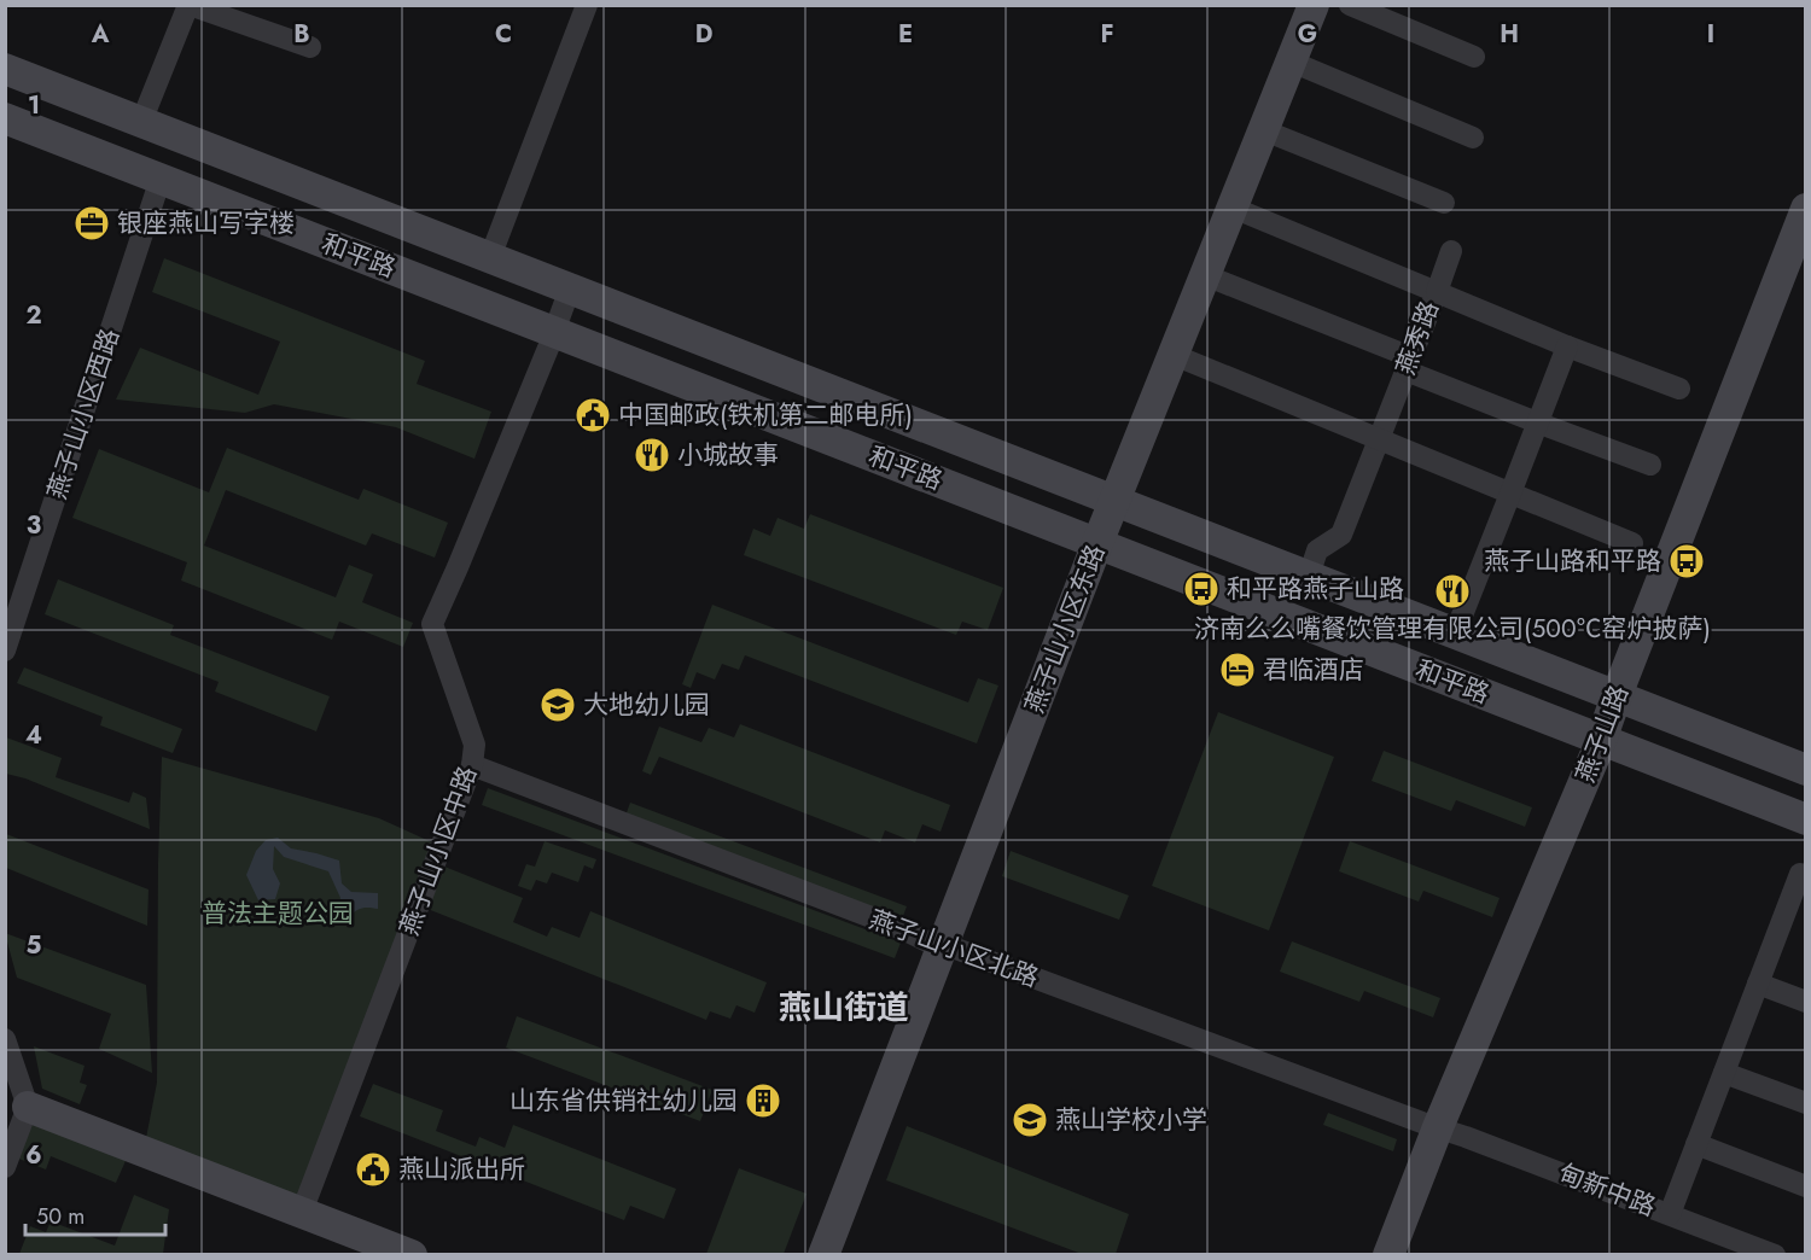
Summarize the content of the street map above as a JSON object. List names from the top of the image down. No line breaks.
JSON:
{"streets":{"main road":["和平路","燕子山小区东路","燕子山路"],"street":["燕秀路","燕子山小区西路","燕子山小区中路","燕子山小区北路","甸新中路"]},"crossings":[["和平路","燕秀路"],["和平路","燕子山小区西路"],["和平路","燕子山小区东路"],["和平路","燕子山路"],["和平路","燕子山小区中路"],["燕秀路","燕子山小区东路"],["燕子山小区东路","燕子山小区北路"],["燕子山路","燕子山小区北路"],["燕子山路","甸新中路"],["燕子山小区中路","燕子山小区北路"],["燕子山小区北路","甸新中路"]],"districts":["燕山街道"],"parks":["普法主题公园"],"places":{"office":["银座燕山写字楼"],"public building":["中国邮政(铁机第二邮电所)","燕山派出所"],"restaurant":["小城故事","济南么么嘴餐饮管理有限公司(500℃窑炉披萨)"],"bus stop":["燕子山路和平路","和平路燕子山路"],"hotel":["君临酒店"],"school or university":["大地幼儿园","燕山学校小学"],"building":["山东省供销社幼儿园"]},"scale_bar":"50 m","grid":{"columns":["A","B","C","D","E","F","G","H","I"],"rows":["1","2","3","4","5","6"]}}
